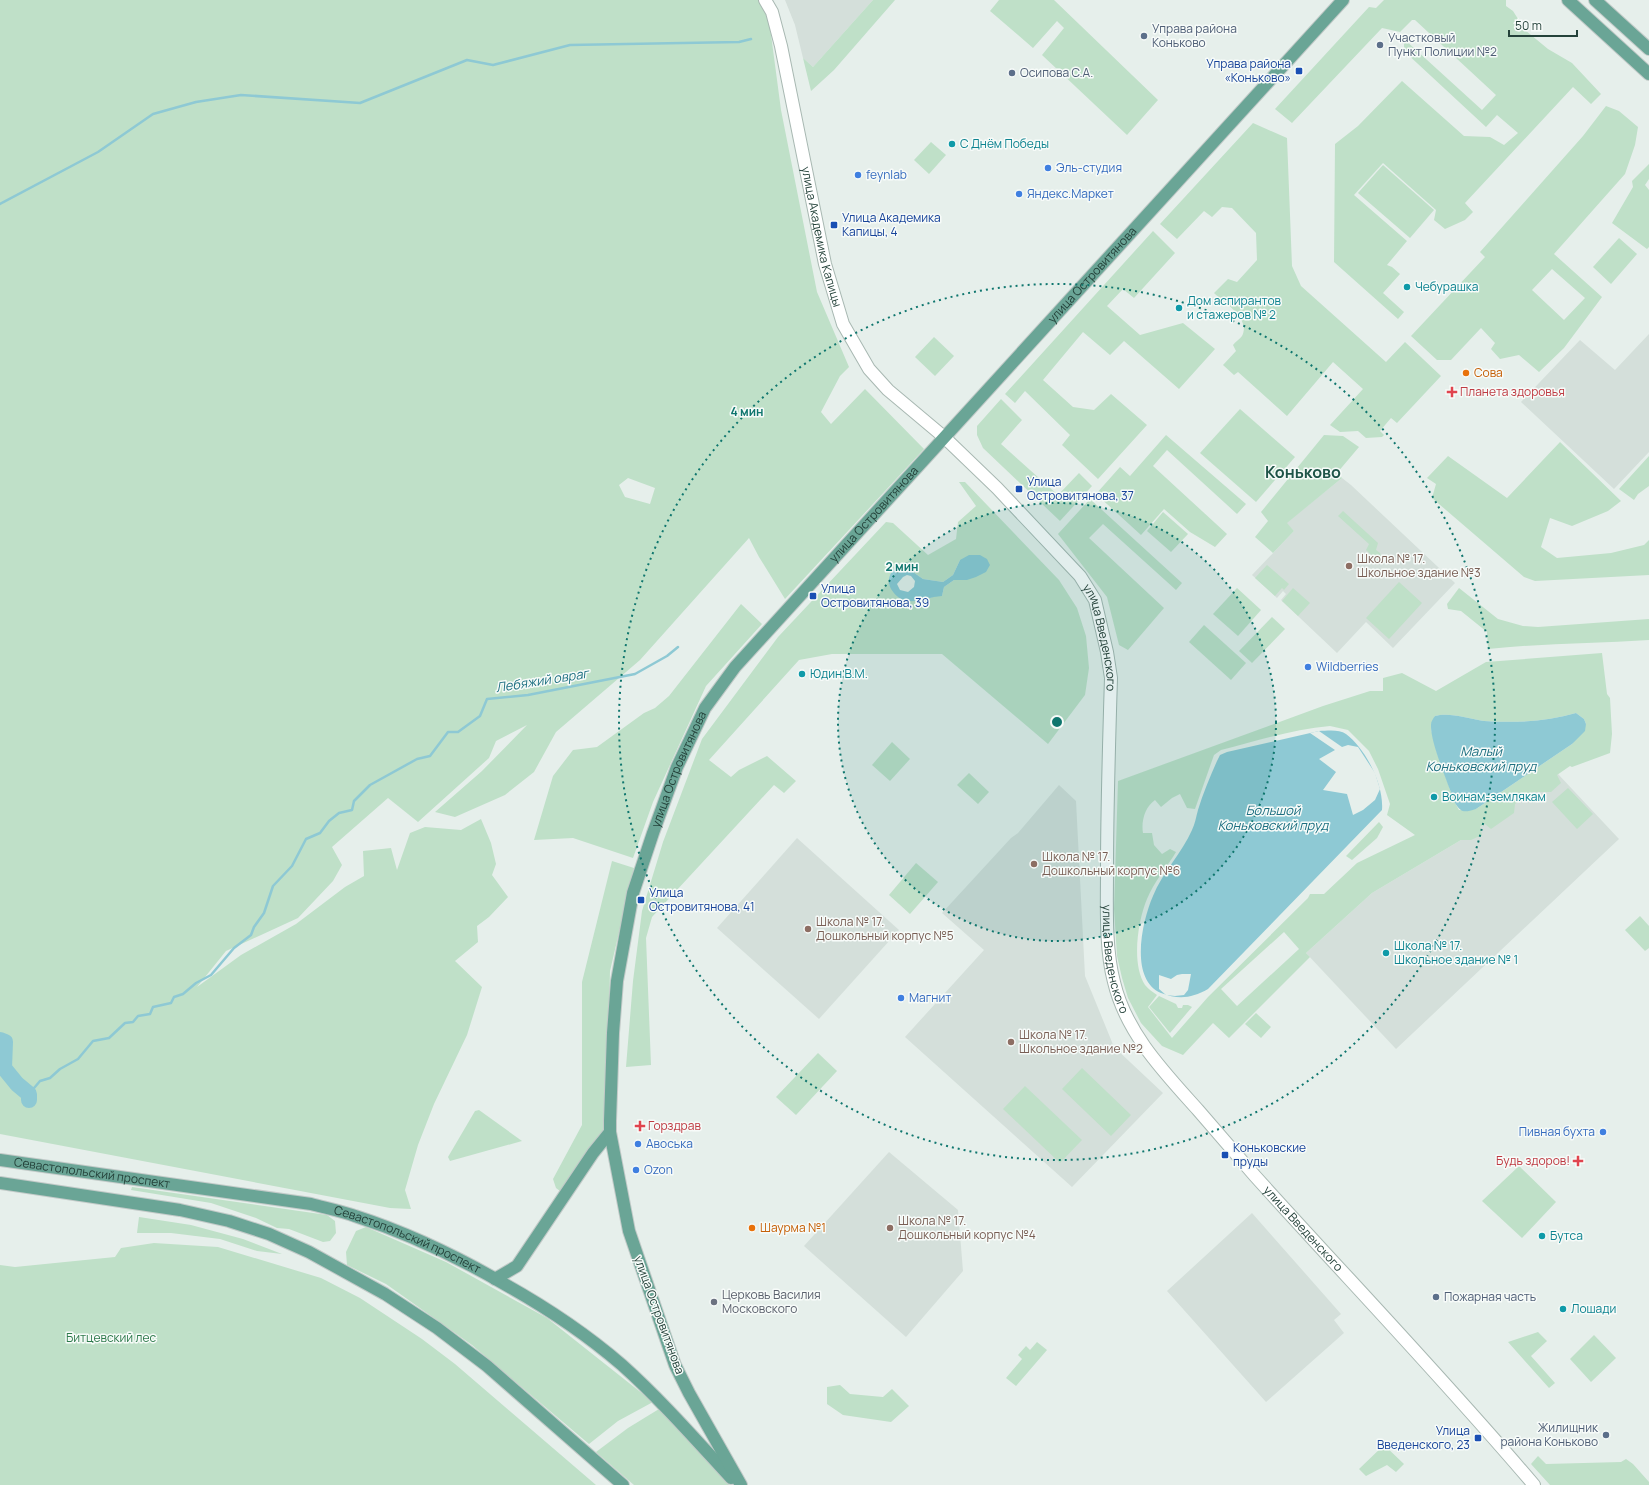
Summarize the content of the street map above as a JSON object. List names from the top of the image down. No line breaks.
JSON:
{"streets":{"main road":["улица Островитянова","Севастопольский проспект"],"street":["улица Академика Капицы","улица Введенского"]},"crossings":[["улица Академика Капицы","улица Островитянова"],["улица Академика Капицы","улица Введенского"],["улица Островитянова","улица Введенского"]],"districts":["Коньково"],"water":["Лебяжий овраг","Малый Коньковский пруд","Большой Коньковский пруд"],"parks":["Битцевский лес"],"places":{"other":["Управа района Коньково","Участковый Пункт Полиции №2","Осипова С.А.","С Днём Победы","Эль-студия","feynlab","Яндекс.Маркет","Чебурашка","Дом аспирантов и стажеров № 2","Сова","Школа № 17. Школьное здание №3","Wildberries","Юдин В.М.","Воинам-землякам","Школа № 17. Дошкольный корпус №6","Школа № 17. Дошкольный корпус №5","Школа № 17. Школьное здание № 1","Магнит","Школа № 17. Школьное здание №2","Пивная бухта","Авоська","Ozon","Шаурма №1","Школа № 17. Дошкольный корпус №4","Бутса","Пожарная часть","Церковь Василия Московского","Лошади","Жилищник района Коньково"],"transit":["Управа района «Коньково»","Улица Академика Капицы, 4","Улица Островитянова, 37","Улица Островитянова, 39","Улица Островитянова, 41","Коньковские пруды","Улица Введенского, 23"],"health":["Планета здоровья","Горздрав","Будь здоров!"]},"scale_bar":"50 m","rings":["4 мин","2 мин"]}
